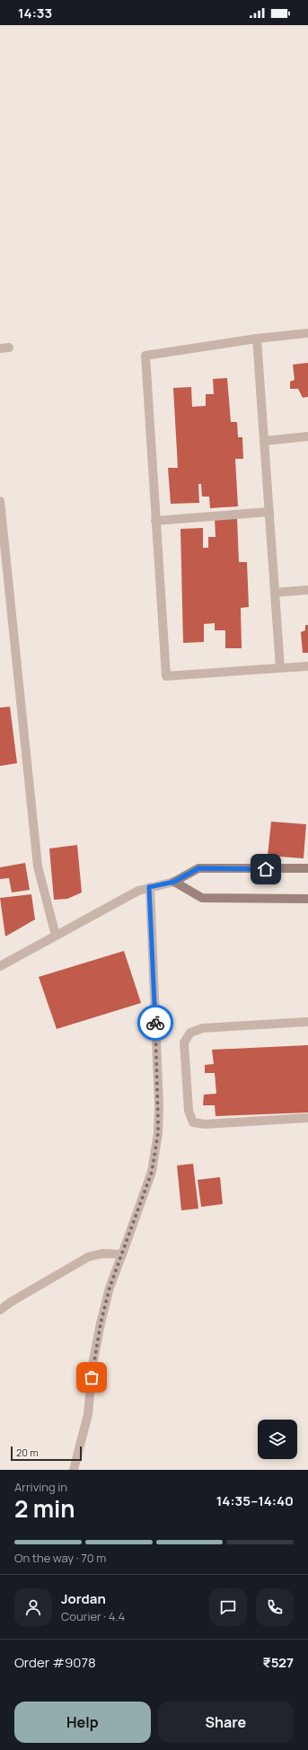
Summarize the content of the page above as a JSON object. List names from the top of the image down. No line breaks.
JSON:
{"scale_bar":"20 m","page":{"status":"14:33","scale":"20 m","heading":["2 min","Arriving in","14:35–14:40"],"panel":["Jordan","Courier · 4.4","Order #9078","₹527"],"bar":"On the way · 70 m","buttons":["Help","Share"]}}
